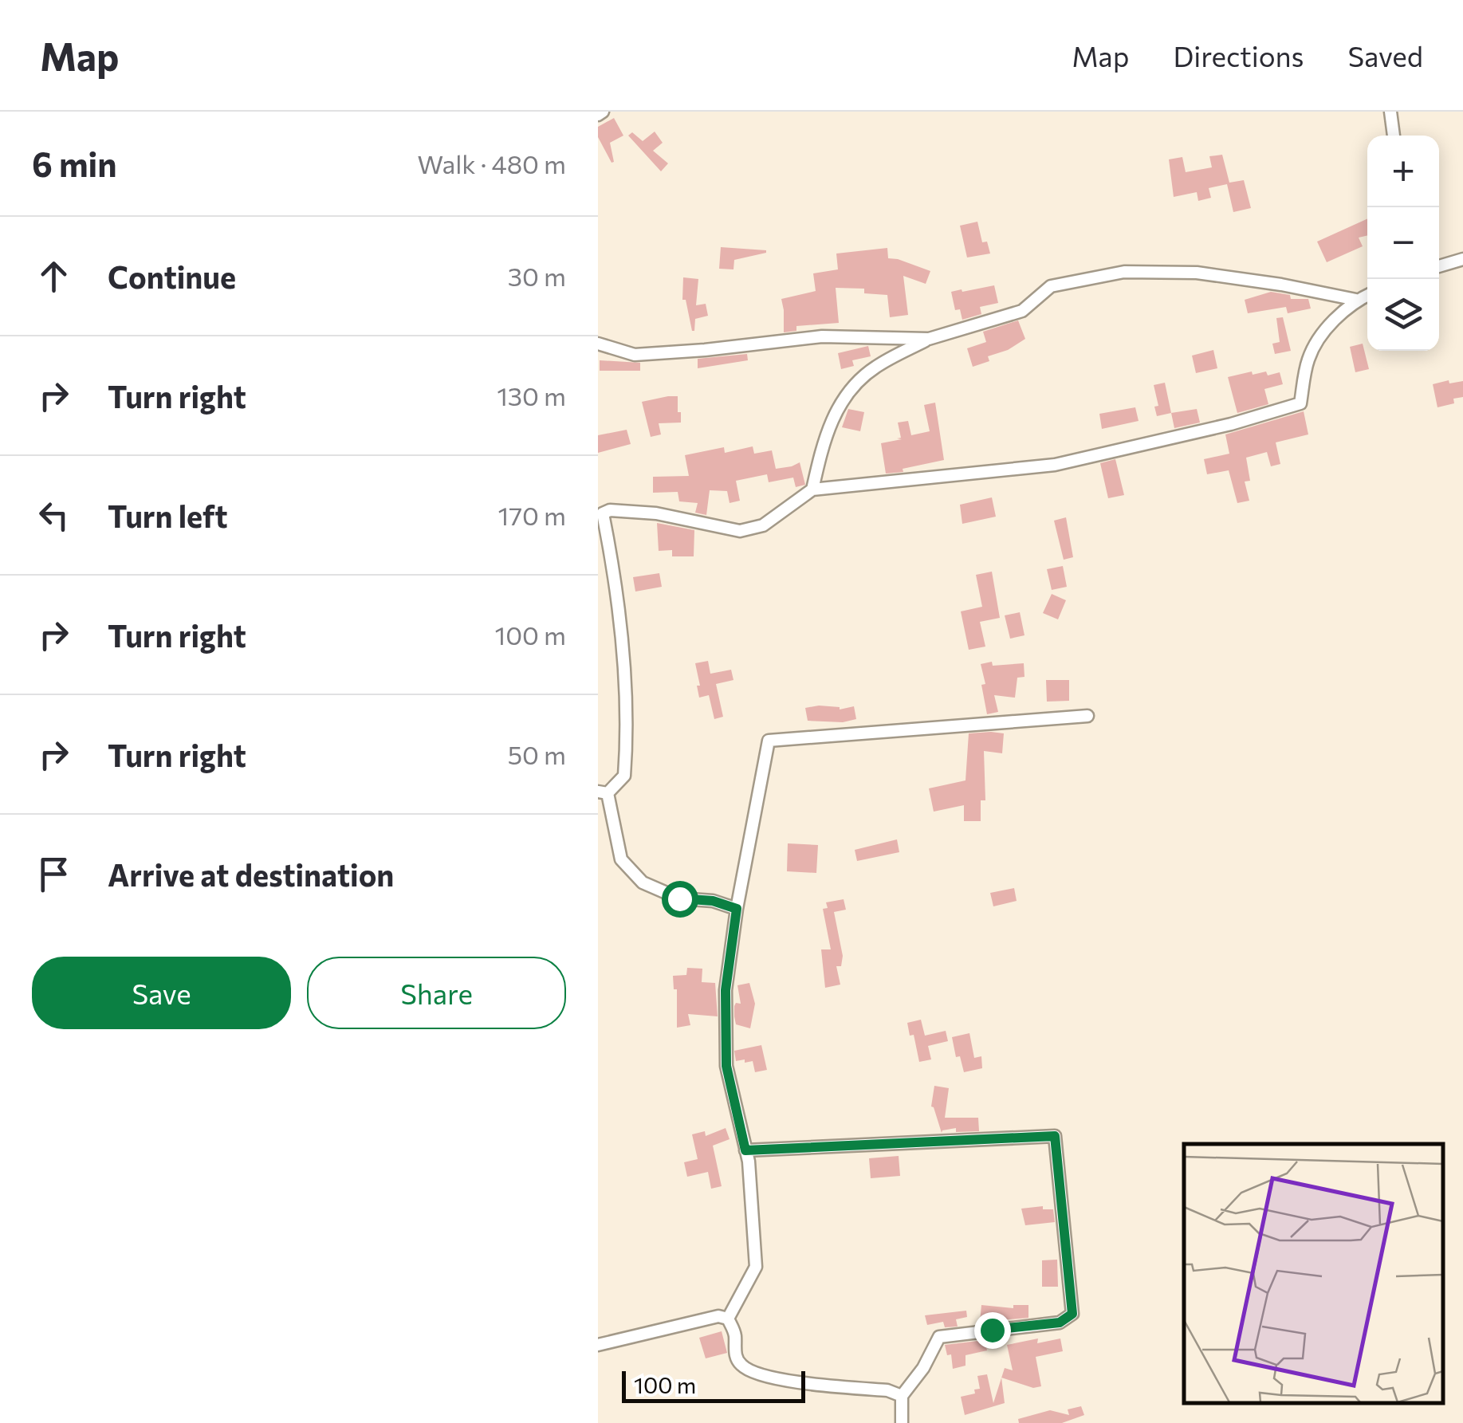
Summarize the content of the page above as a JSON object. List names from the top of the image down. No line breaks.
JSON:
{"scale_bar":"100 m","page":{"header":"Map","nav":["Map","Directions","Saved"],"heading":["6 min","Walk · 480 m"],"map_buttons":["+","−"],"list":[["Continue","30 m"],["Turn right","130 m"],["Turn left","170 m"],["Turn right","100 m"],["Turn right","50 m"],"Arrive at destination"],"buttons":["Save","Share"],"scale":"100 m"}}
